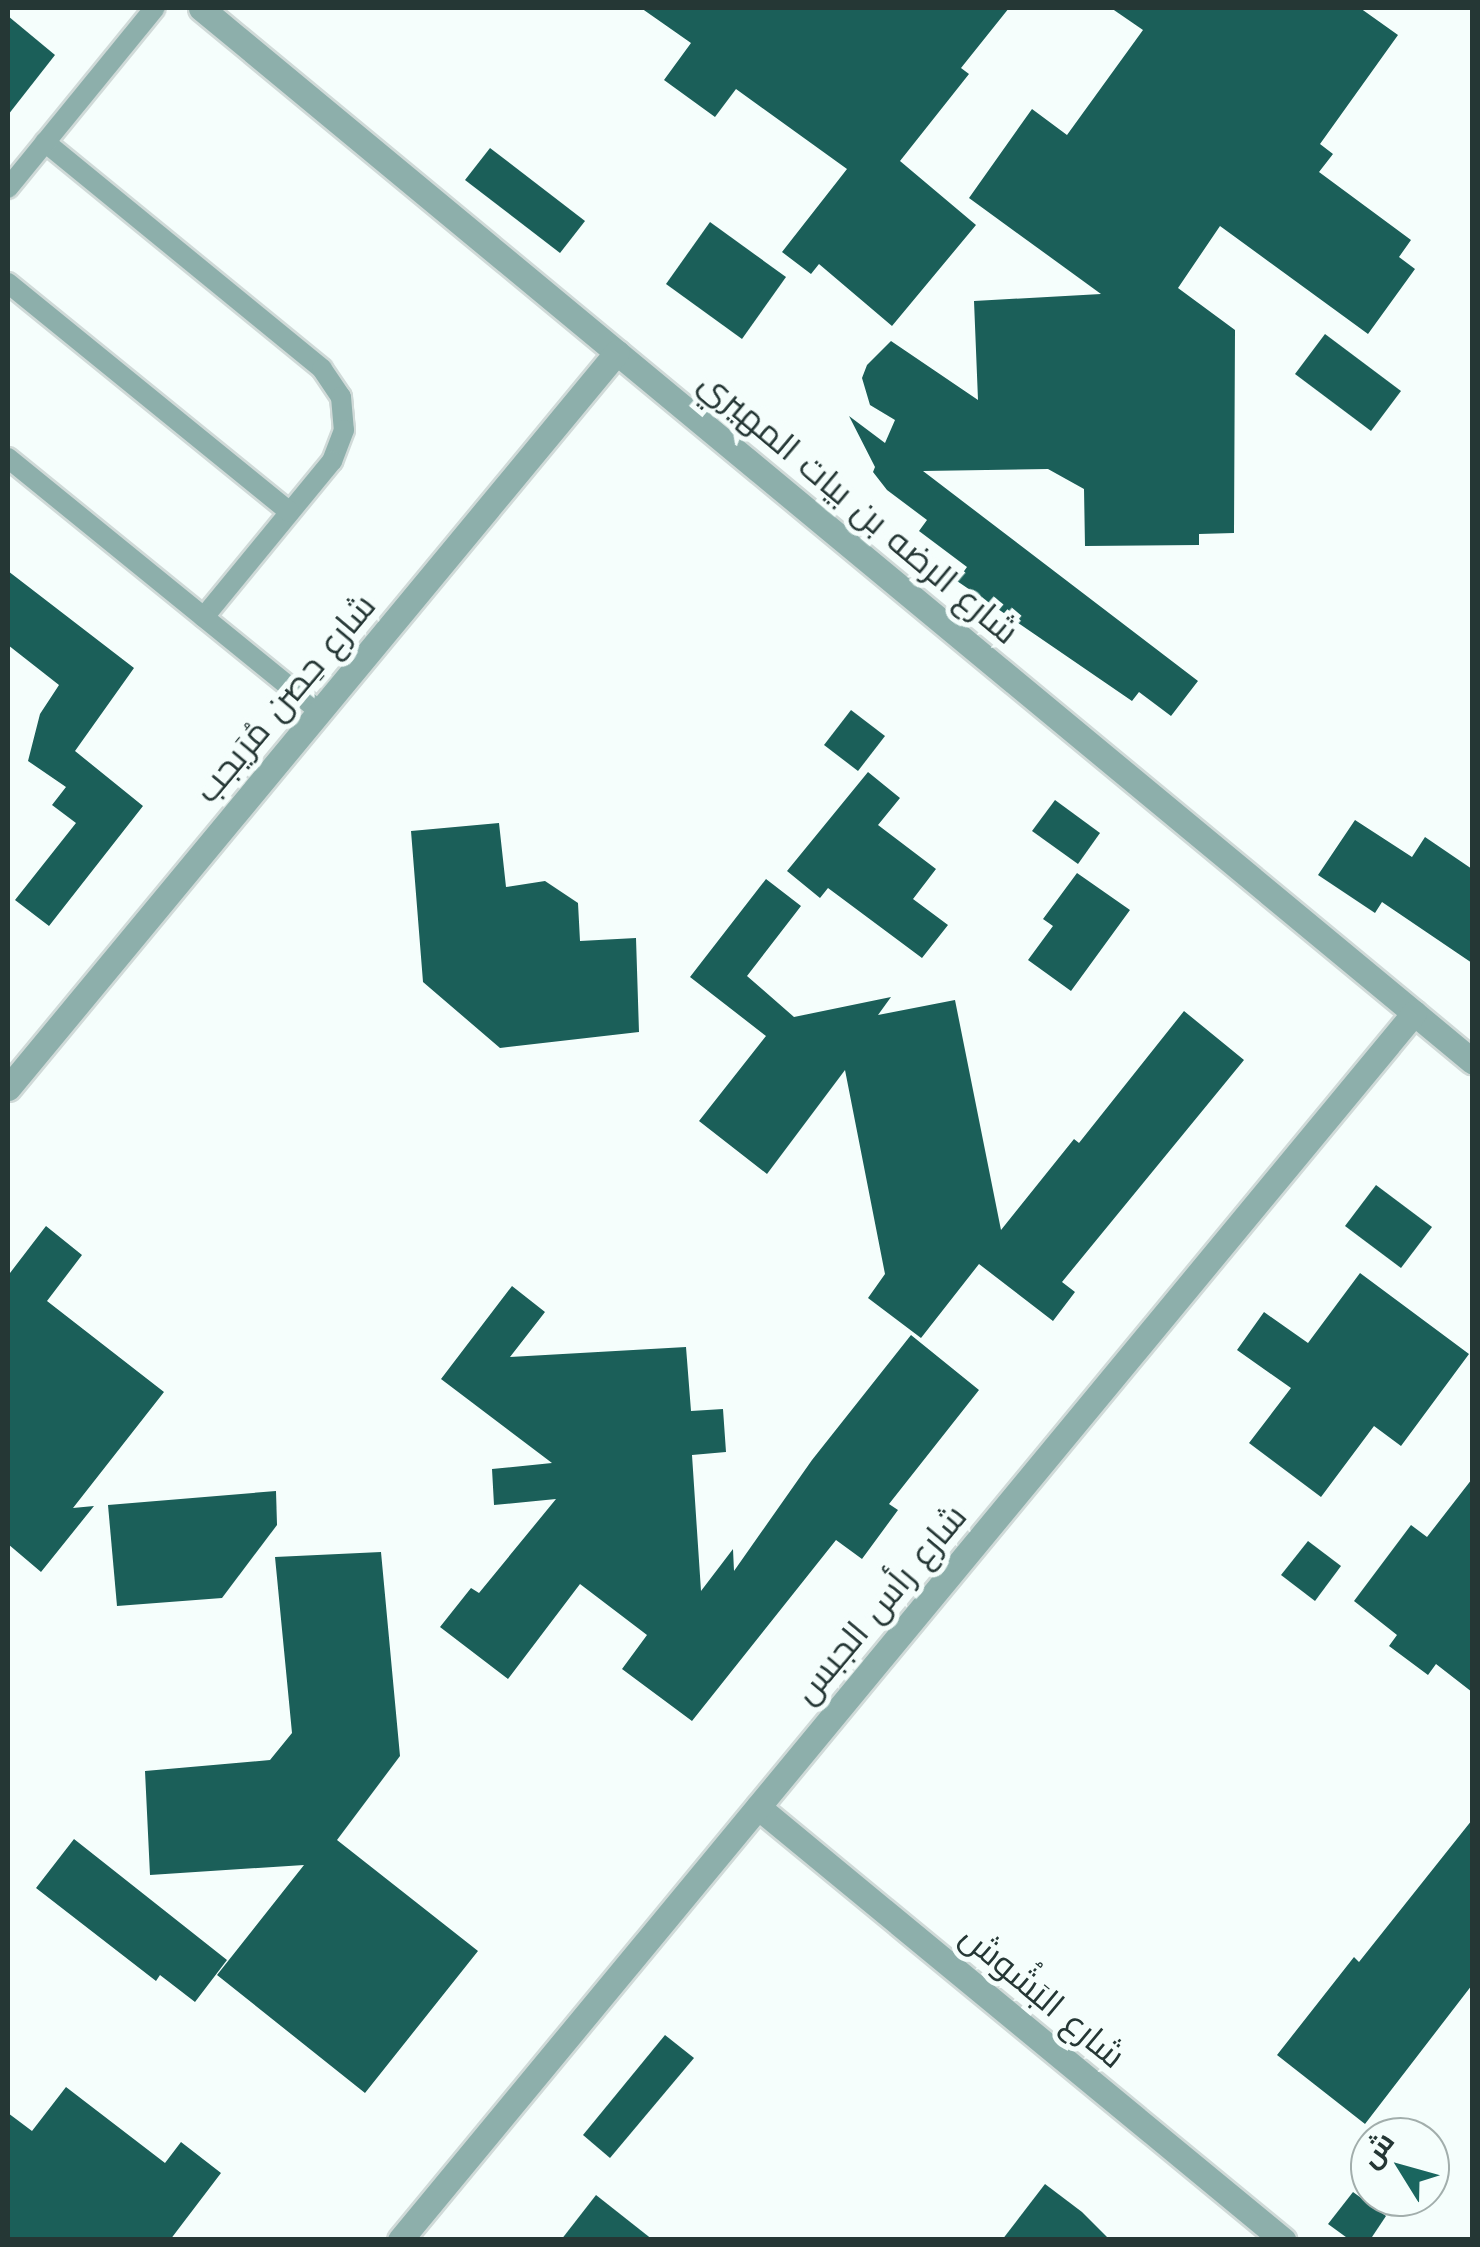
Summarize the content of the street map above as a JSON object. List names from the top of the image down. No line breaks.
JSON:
{"streets":{"street":["شارع الرضه بن بيات المهيري","شارع حِصن مُرَيجب","شارع رأس الجبس","شارع البَشُوش"]},"crossings":[["شارع الرضه بن بيات المهيري","شارع حِصن مُرَيجب"],["شارع الرضه بن بيات المهيري","شارع رأس الجبس"],["شارع رأس الجبس","شارع البَشُوش"]],"north":"top left"}
